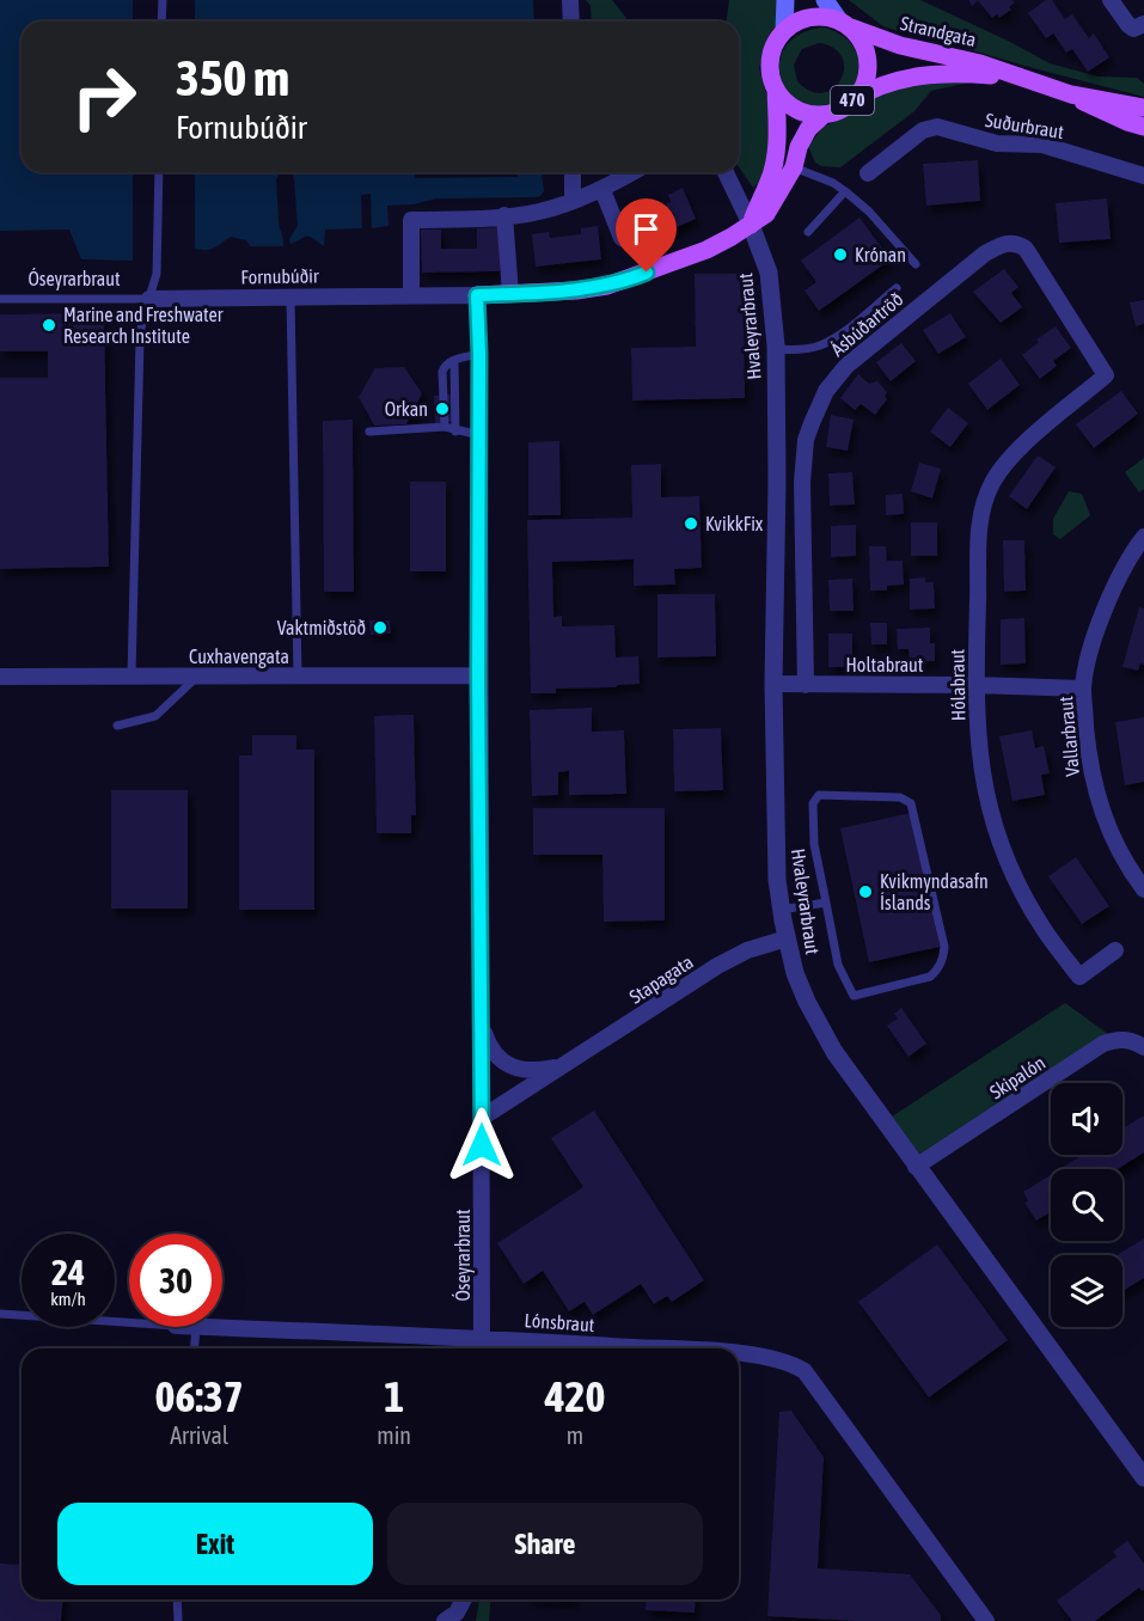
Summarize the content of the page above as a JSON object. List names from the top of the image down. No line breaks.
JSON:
{"streets":{"main road":["Strandgata","470","Fornubúðir"],"street":["Suðurbraut","Óseyrarbraut","Ásbúðartröð","Hvaleyrarbraut","Cuxhavengata","Holtabraut","Hólabraut","Vallarbraut","Stapagata","Skipalón","Lónsbraut"]},"crossings":[["Strandgata","470"],["Strandgata","Fornubúðir"],["470","Fornubúðir"],["Fornubúðir","Óseyrarbraut"],["Fornubúðir","Hvaleyrarbraut"],["Óseyrarbraut","Cuxhavengata"],["Óseyrarbraut","Stapagata"],["Óseyrarbraut","Lónsbraut"],["Ásbúðartröð","Holtabraut"],["Ásbúðartröð","Hólabraut"],["Hvaleyrarbraut","Holtabraut"],["Hvaleyrarbraut","Stapagata"],["Hvaleyrarbraut","Skipalón"],["Holtabraut","Hólabraut"],["Holtabraut","Vallarbraut"]],"places":["Krónan","Marine and Freshwater Research Institute","Orkan","KvikkFix","Vaktmiðstöð","Kvikmyndasafn Íslands"],"page":{"turn":["350 m","Fornubúðir"],"speed":"24 km/h","limit":"30","eta":["06:37","Arrival","1","min","420","m"],"buttons":["Exit","Share"]}}
